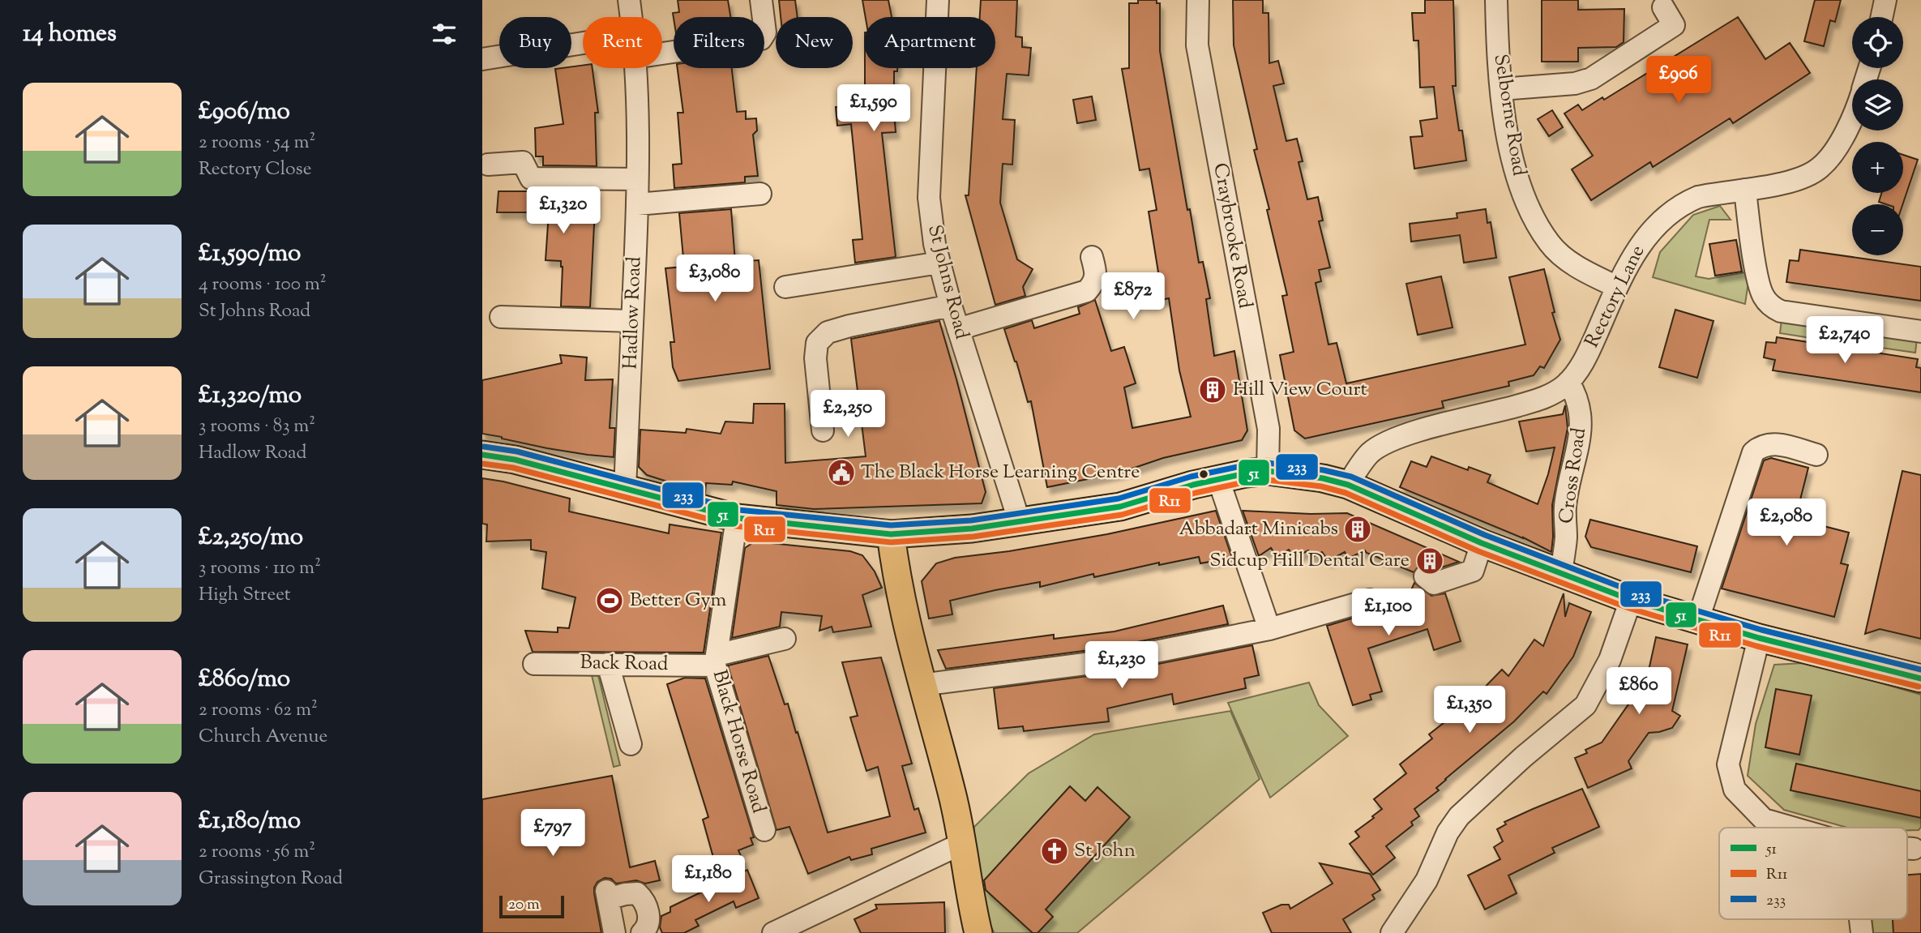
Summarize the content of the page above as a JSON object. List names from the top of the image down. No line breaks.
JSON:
{"streets":{"street":["Selborne Road","Craybrooke Road","St Johns Road","Rectory Lane","Hadlow Road","Cross Road","Back Road","Black Horse Road"]},"crossings":[["Selborne Road","Rectory Lane"],["Rectory Lane","Cross Road"],["Back Road","Black Horse Road"]],"places":{"building":["Hill View Court","Abbadart Minicabs","Sidcup Hill Dental Care"],"public building":["The Black Horse Learning Centre"],"sports":["Better Gym"],"church":["St John"]},"lines":["transit line 233","transit line 51","transit line R11"],"legend":["51","R11","233"],"scale_bar":"20 m","page":{"heading":"14 homes","map_buttons":["+","−"],"chip":["Buy","Rent","Filters","New","Apartment"],"price":["£906","£1,590","£1,320","£3,080","£872","£2,740","£2,250","£2,080","£1,100","£1,230","£860","£1,350","£797","£1,180"],"list":[{"name":"£906/mo","note":"2 rooms · 54 m² · Rectory Close"},{"name":"£1,590/mo","note":"4 rooms · 100 m² · St Johns Road"},{"name":"£1,320/mo","note":"3 rooms · 83 m² · Hadlow Road"},{"name":"£2,250/mo","note":"3 rooms · 110 m² · High Street"},{"name":"£860/mo","note":"2 rooms · 62 m² · Church Avenue"},{"name":"£1,180/mo","note":"2 rooms · 56 m² · Grassington Road"}],"scale":"20 m"}}
